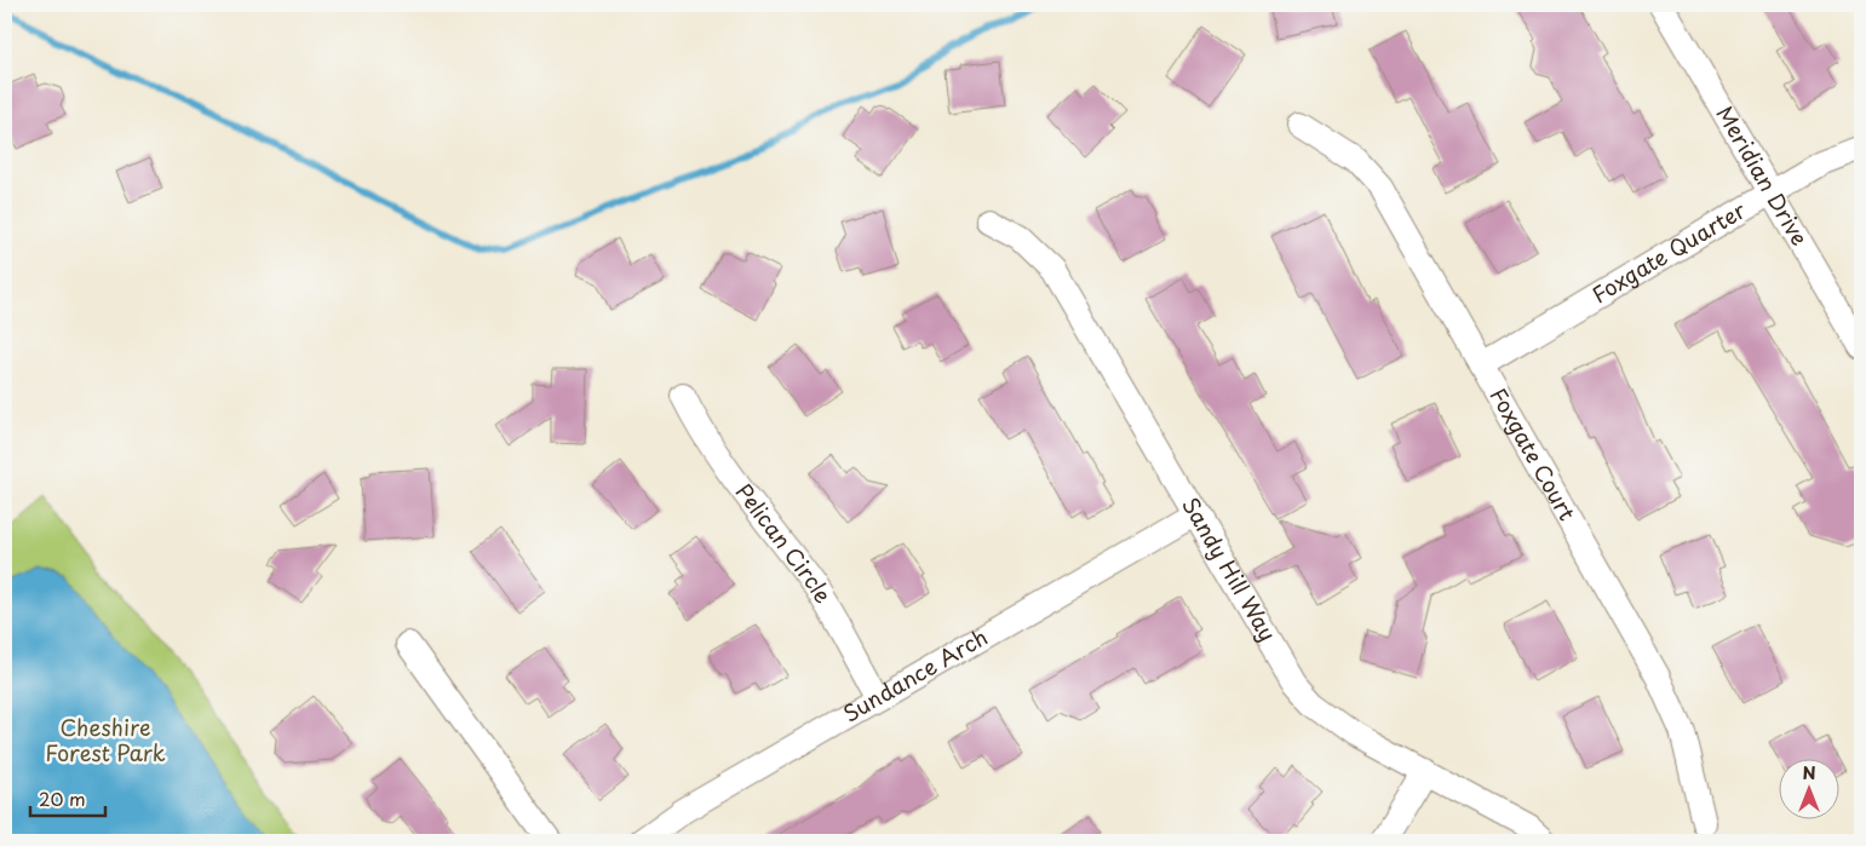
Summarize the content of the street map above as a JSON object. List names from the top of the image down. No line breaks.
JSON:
{"streets":{"street":["Meridian Drive","Foxgate Quarter","Foxgate Court","Pelican Circle","Sandy Hill Way","Sundance Arch"]},"crossings":[["Meridian Drive","Foxgate Quarter"],["Foxgate Quarter","Foxgate Court"],["Pelican Circle","Sundance Arch"],["Sandy Hill Way","Sundance Arch"]],"parks":["Cheshire Forest Park"],"scale_bar":"20 m","north":"top"}
